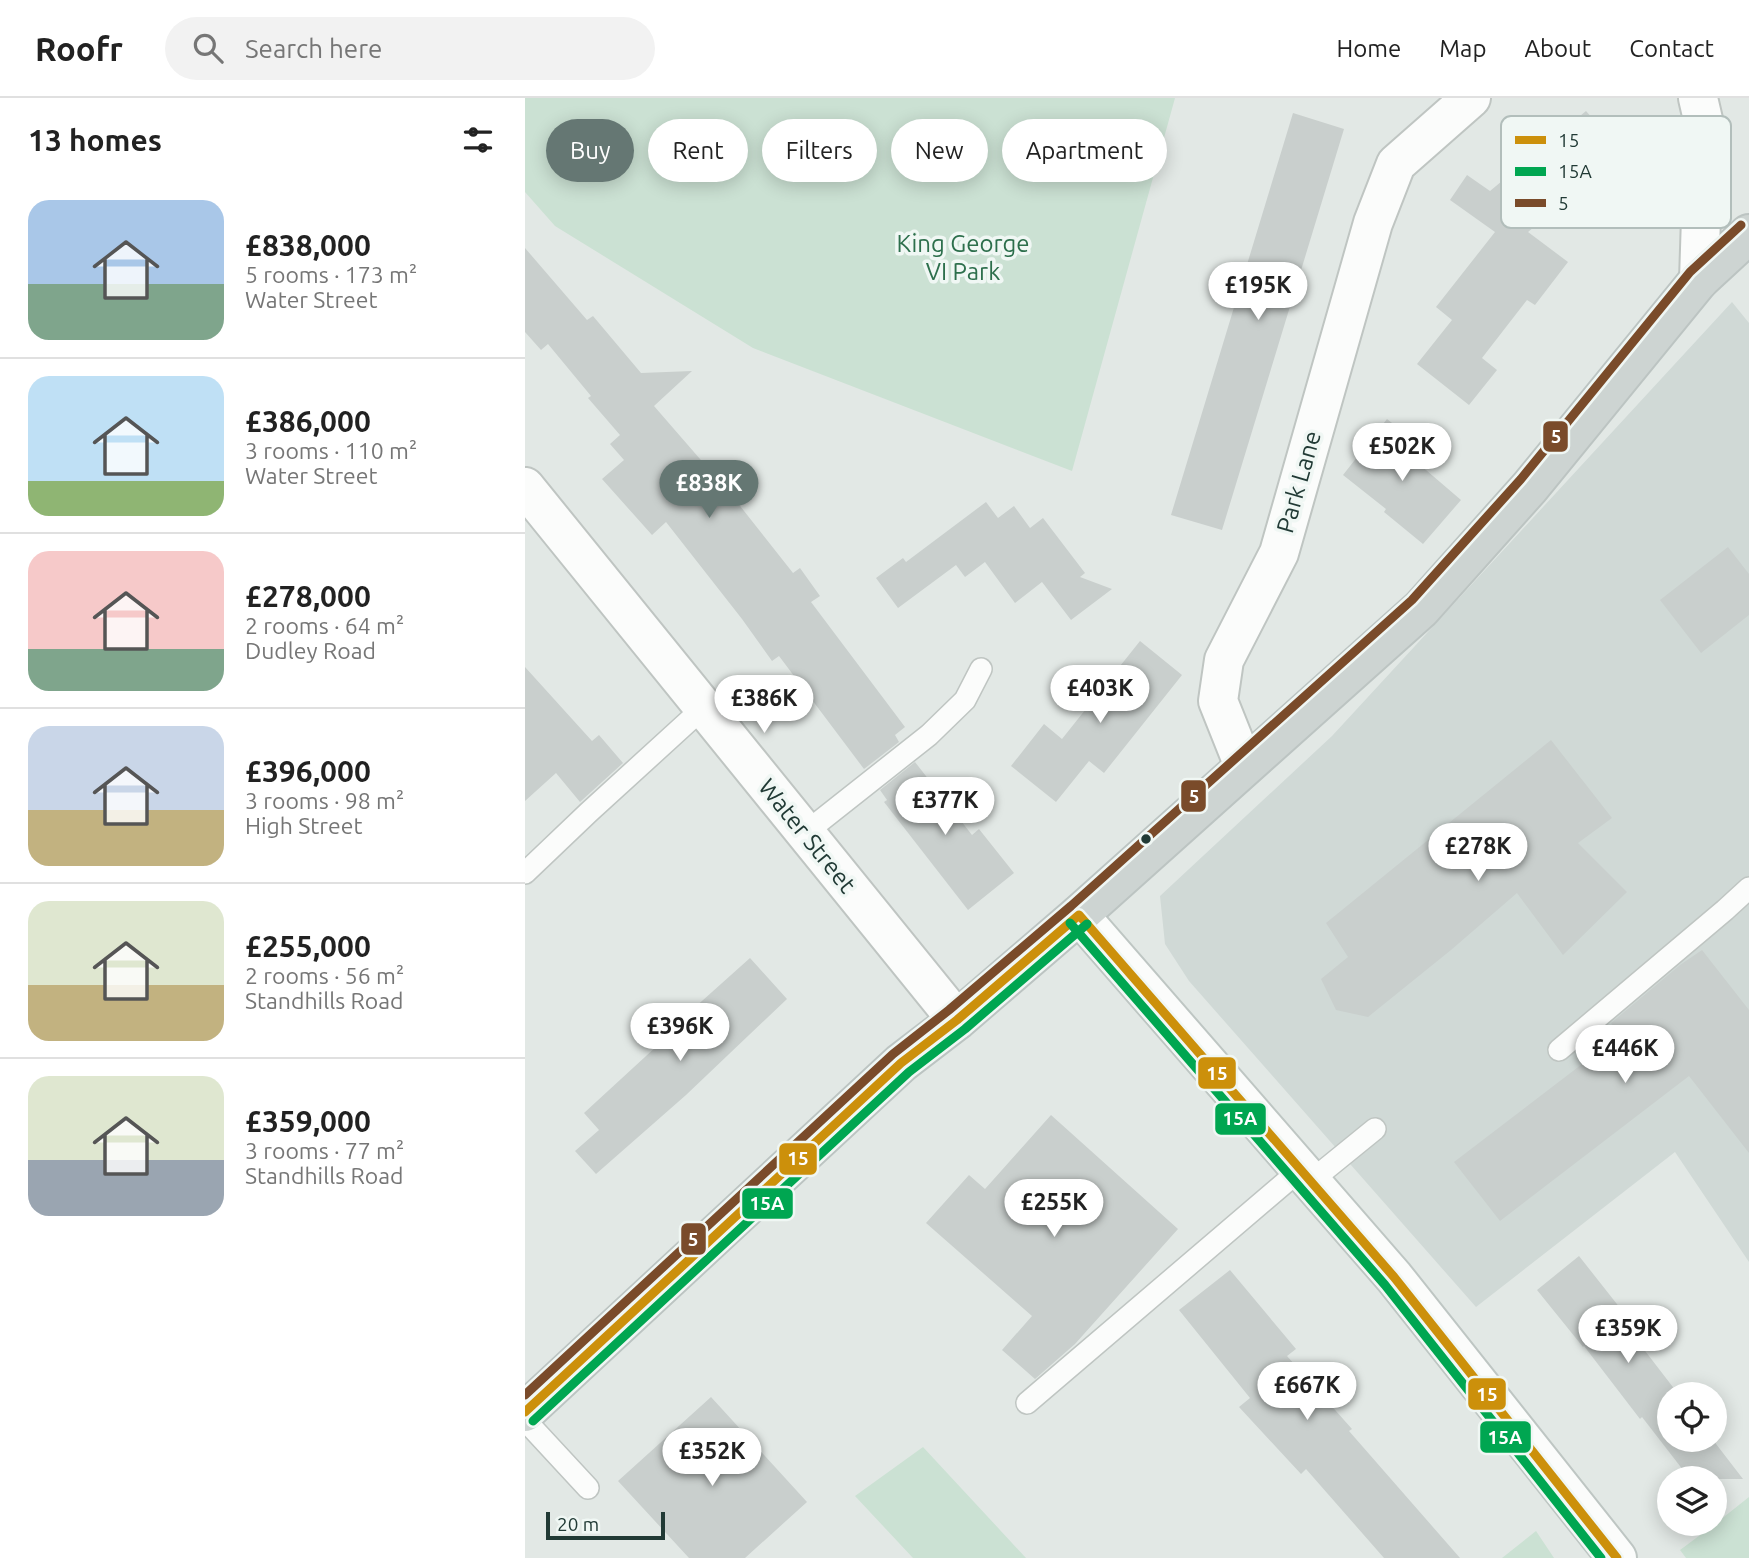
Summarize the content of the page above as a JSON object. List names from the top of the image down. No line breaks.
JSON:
{"streets":{"street":["Park Lane","Water Street"]},"parks":["King George VI Park"],"lines":["transit line 5","transit line 15","transit line 15A"],"legend":["15","15A","5"],"scale_bar":"20 m","page":{"header":"Roofr","search":"Search here","nav":["Home","Map","About","Contact"],"heading":"13 homes","chip":["Buy","Rent","Filters","New","Apartment"],"list":[{"name":"£838,000","note":"5 rooms · 173 m² · Water Street"},{"name":"£386,000","note":"3 rooms · 110 m² · Water Street"},{"name":"£278,000","note":"2 rooms · 64 m² · Dudley Road"},{"name":"£396,000","note":"3 rooms · 98 m² · High Street"},{"name":"£255,000","note":"2 rooms · 56 m² · Standhills Road"},{"name":"£359,000","note":"3 rooms · 77 m² · Standhills Road"}],"price":["£195K","£502K","£838K","£403K","£386K","£377K","£278K","£396K","£446K","£255K","£359K","£667K","£352K"],"scale":"20 m"}}
